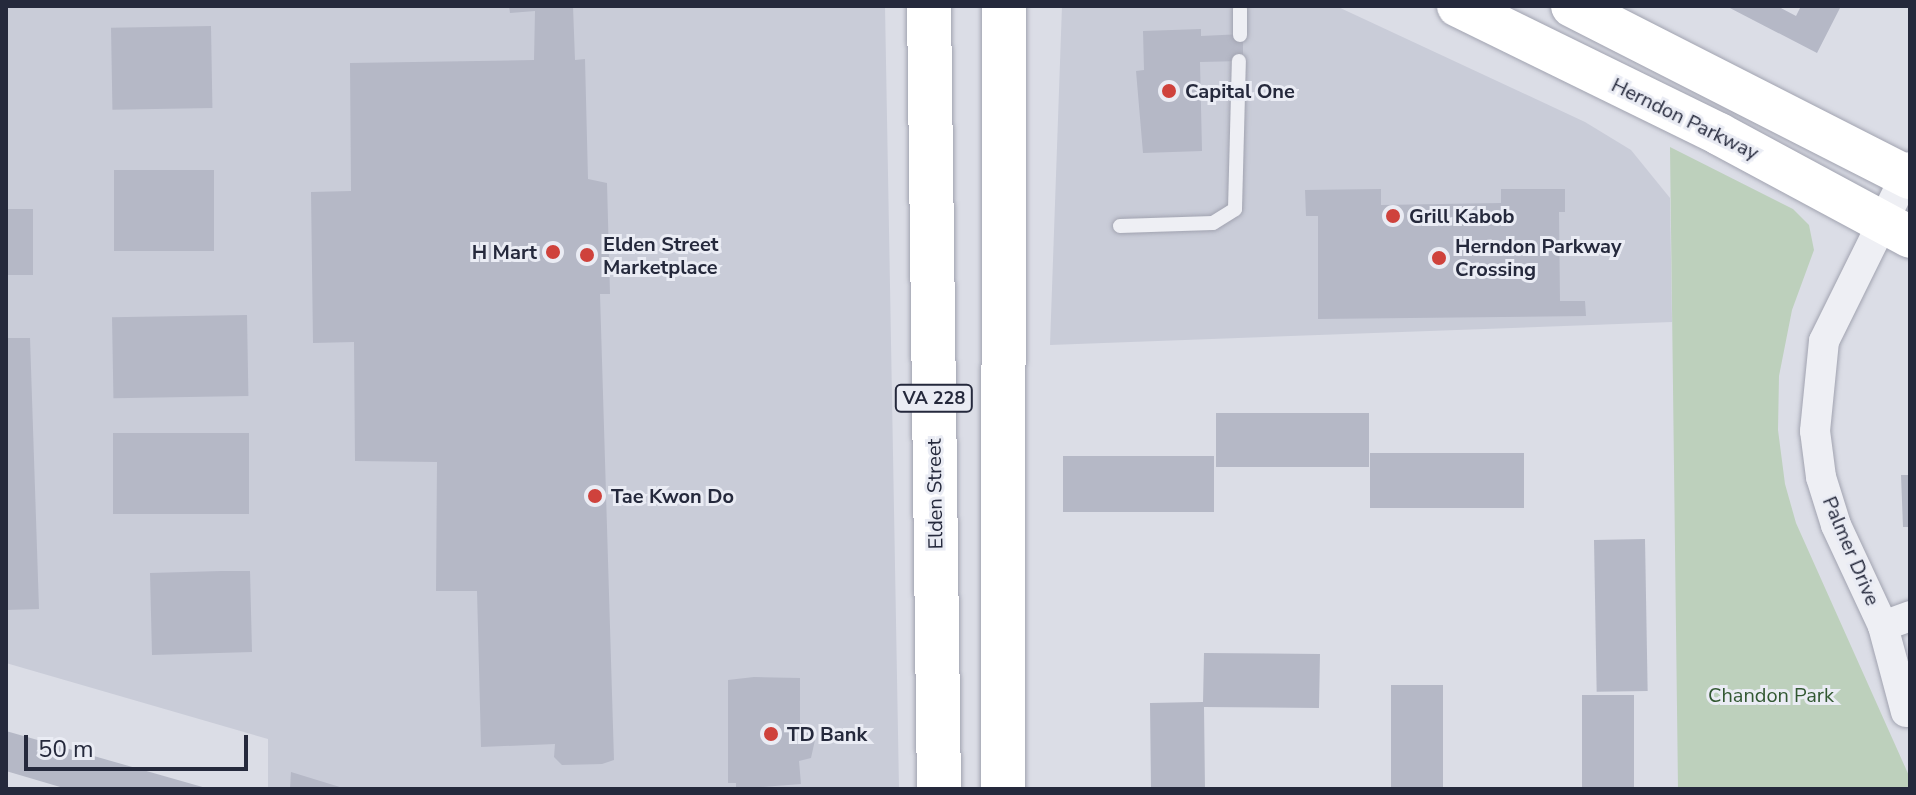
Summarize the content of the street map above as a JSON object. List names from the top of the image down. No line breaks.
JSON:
{"streets":{"main road":["Herndon Parkway","VA 228","Elden Street"],"street":["Palmer Drive"]},"crossings":[["Herndon Parkway","Palmer Drive"]],"parks":["Chandon Park"],"places":["Capital One","Grill Kabob","H Mart","Elden Street Marketplace","Herndon Parkway Crossing","Tae Kwon Do","TD Bank"],"scale_bar":"50 m"}
